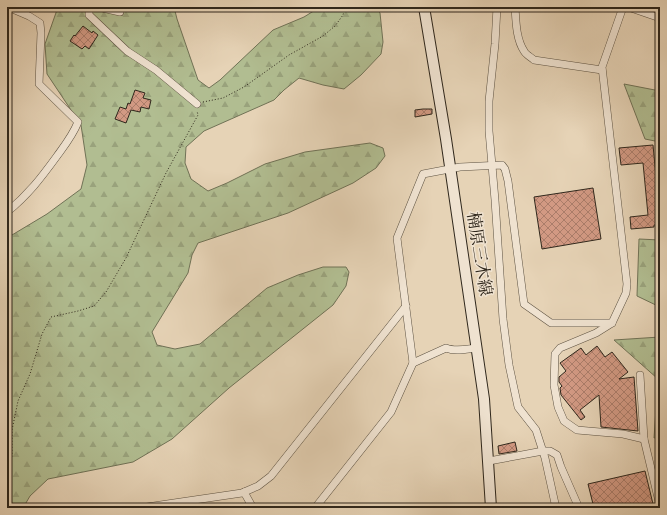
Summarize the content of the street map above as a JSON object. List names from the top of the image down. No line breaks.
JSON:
{"streets":{"main road":["楠原三木線"]}}
